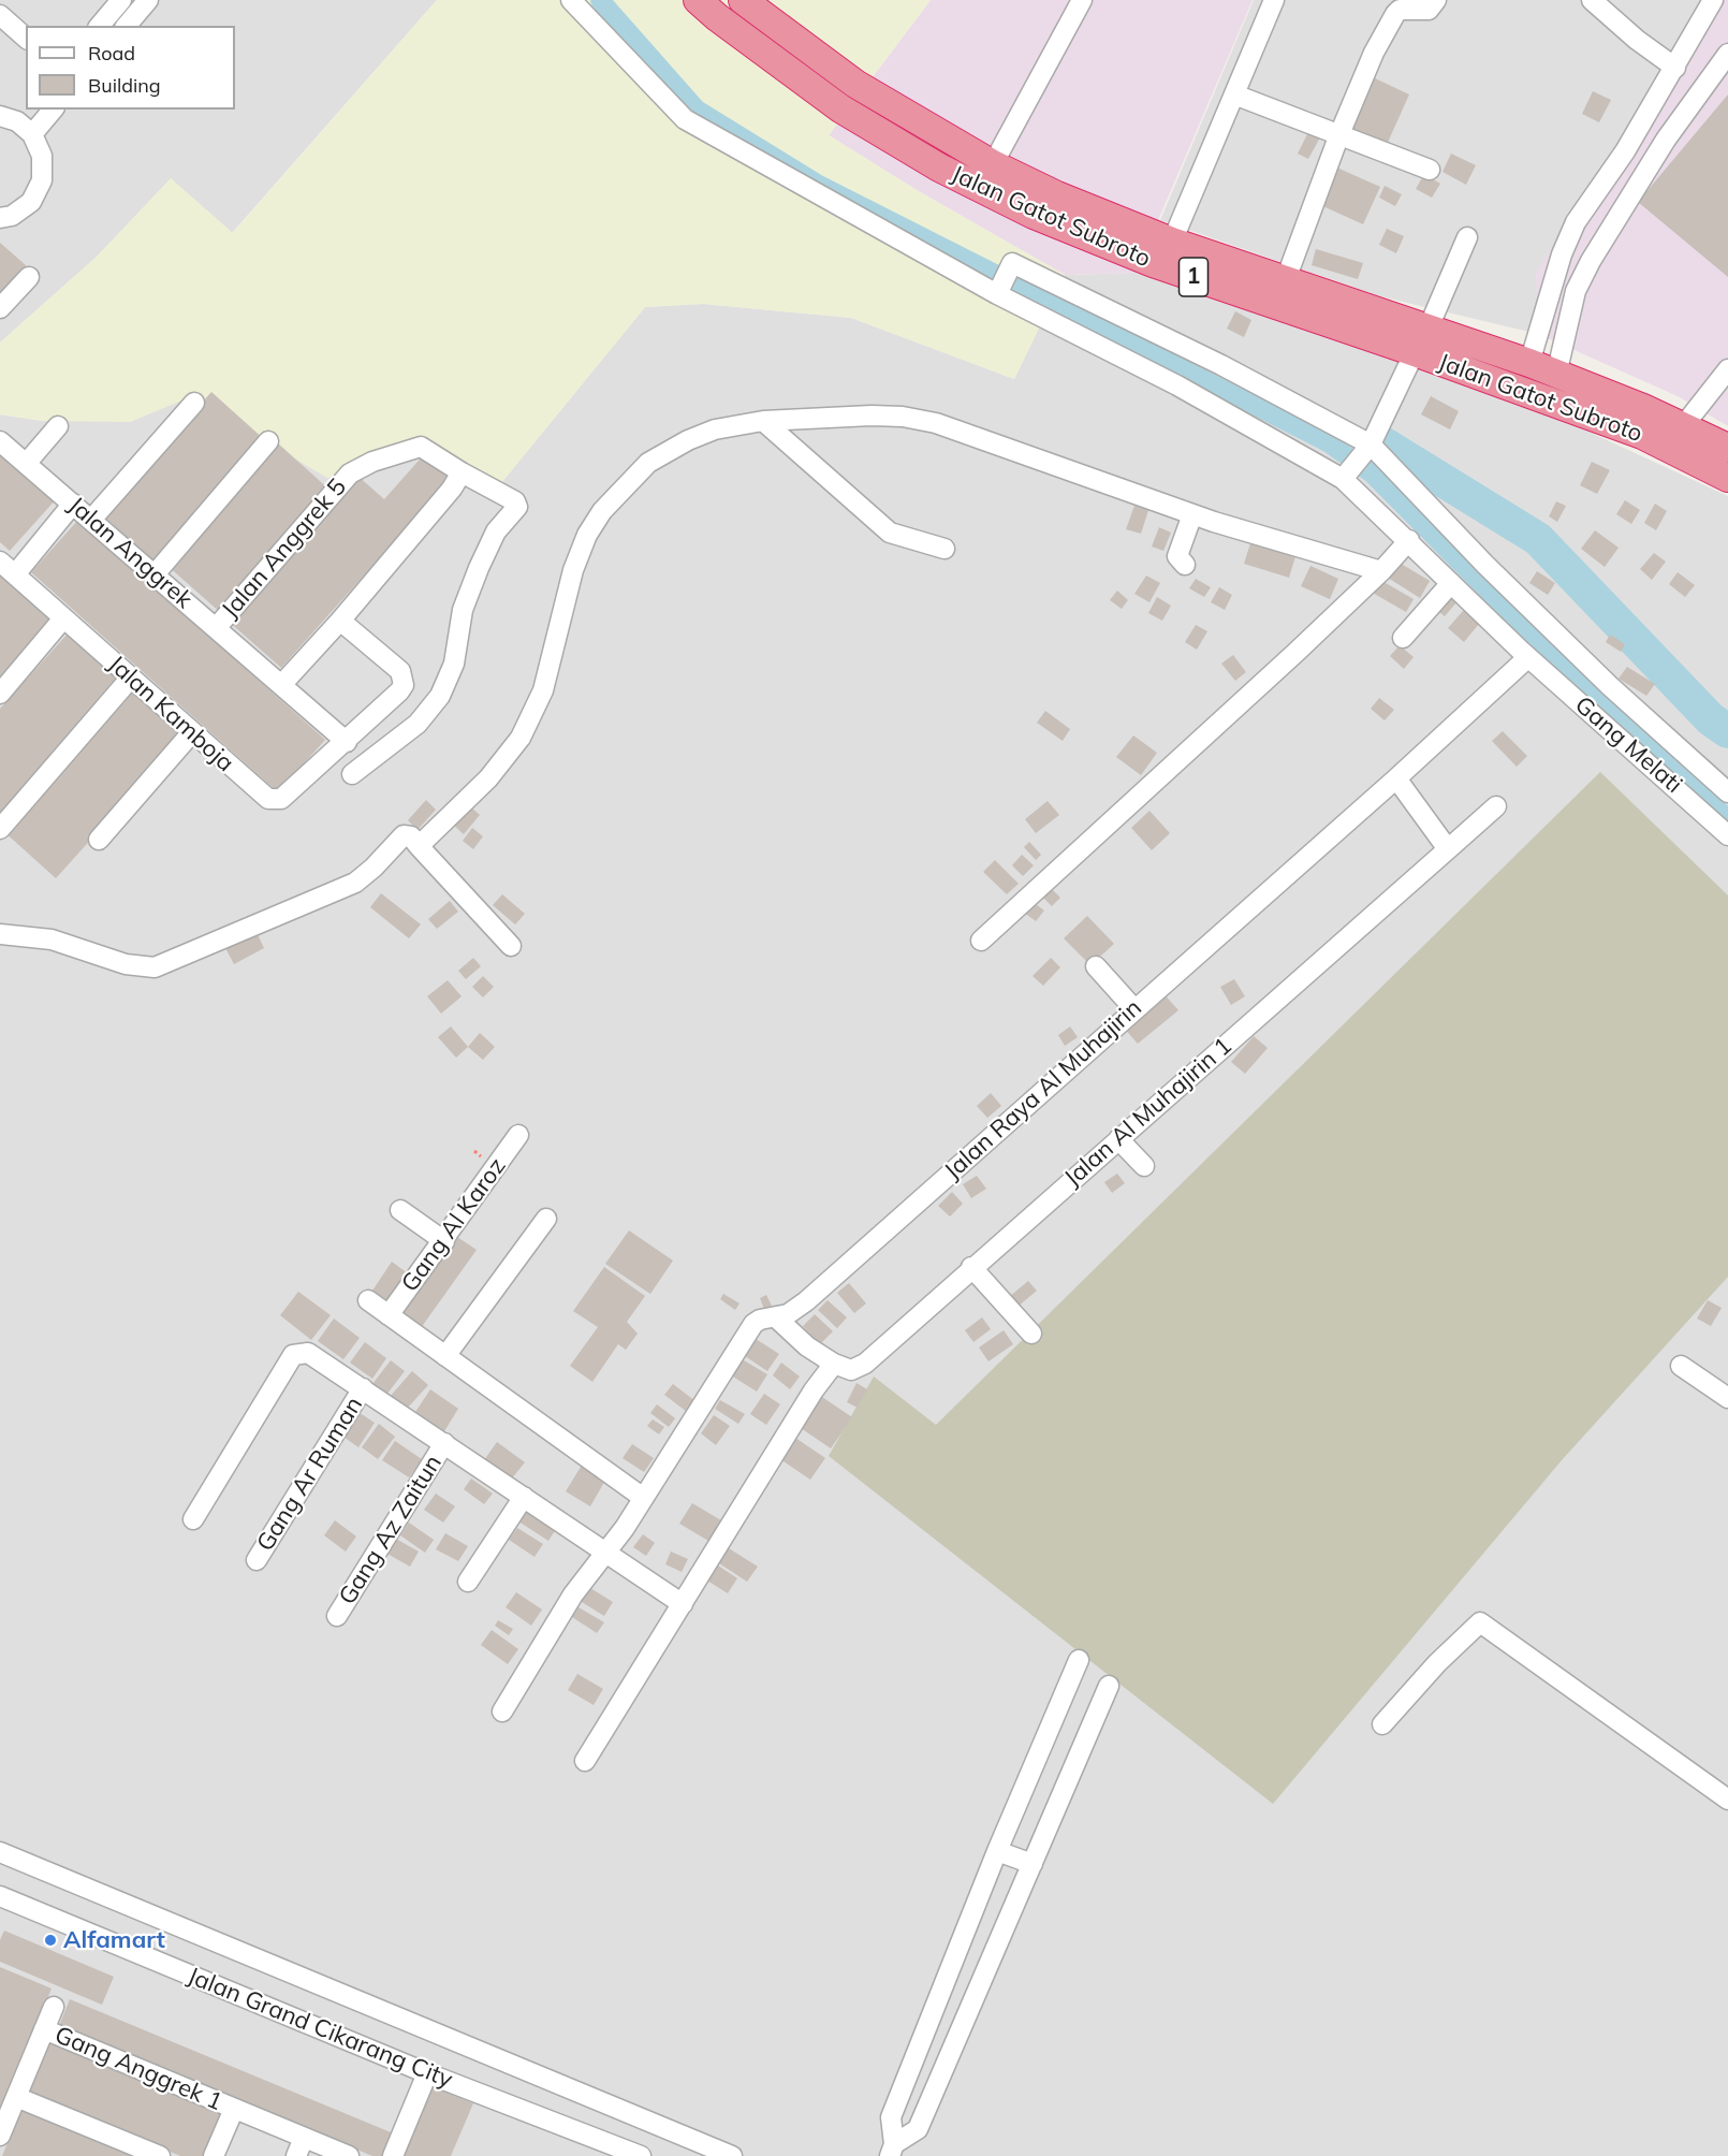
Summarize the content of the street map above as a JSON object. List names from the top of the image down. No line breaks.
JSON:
{"streets":{"highway":["Jalan Gatot Subroto","1"],"street":["Jalan Anggrek 5","Jalan Anggrek","Jalan Kamboja","Gang Melati","Jalan Raya Al Muhajirin","Jalan Al Muhajirin 1","Gang Al Karoz","Gang Ar Ruman","Gang Az Zaitun","Jalan Grand Cikarang City","Gang Anggrek 1"]},"crossings":[["Jalan Anggrek 5","Jalan Anggrek"],["Jalan Anggrek","Jalan Kamboja"],["Gang Melati","Jalan Raya Al Muhajirin"]],"places":["Alfamart"],"legend":["Road","Building"]}
